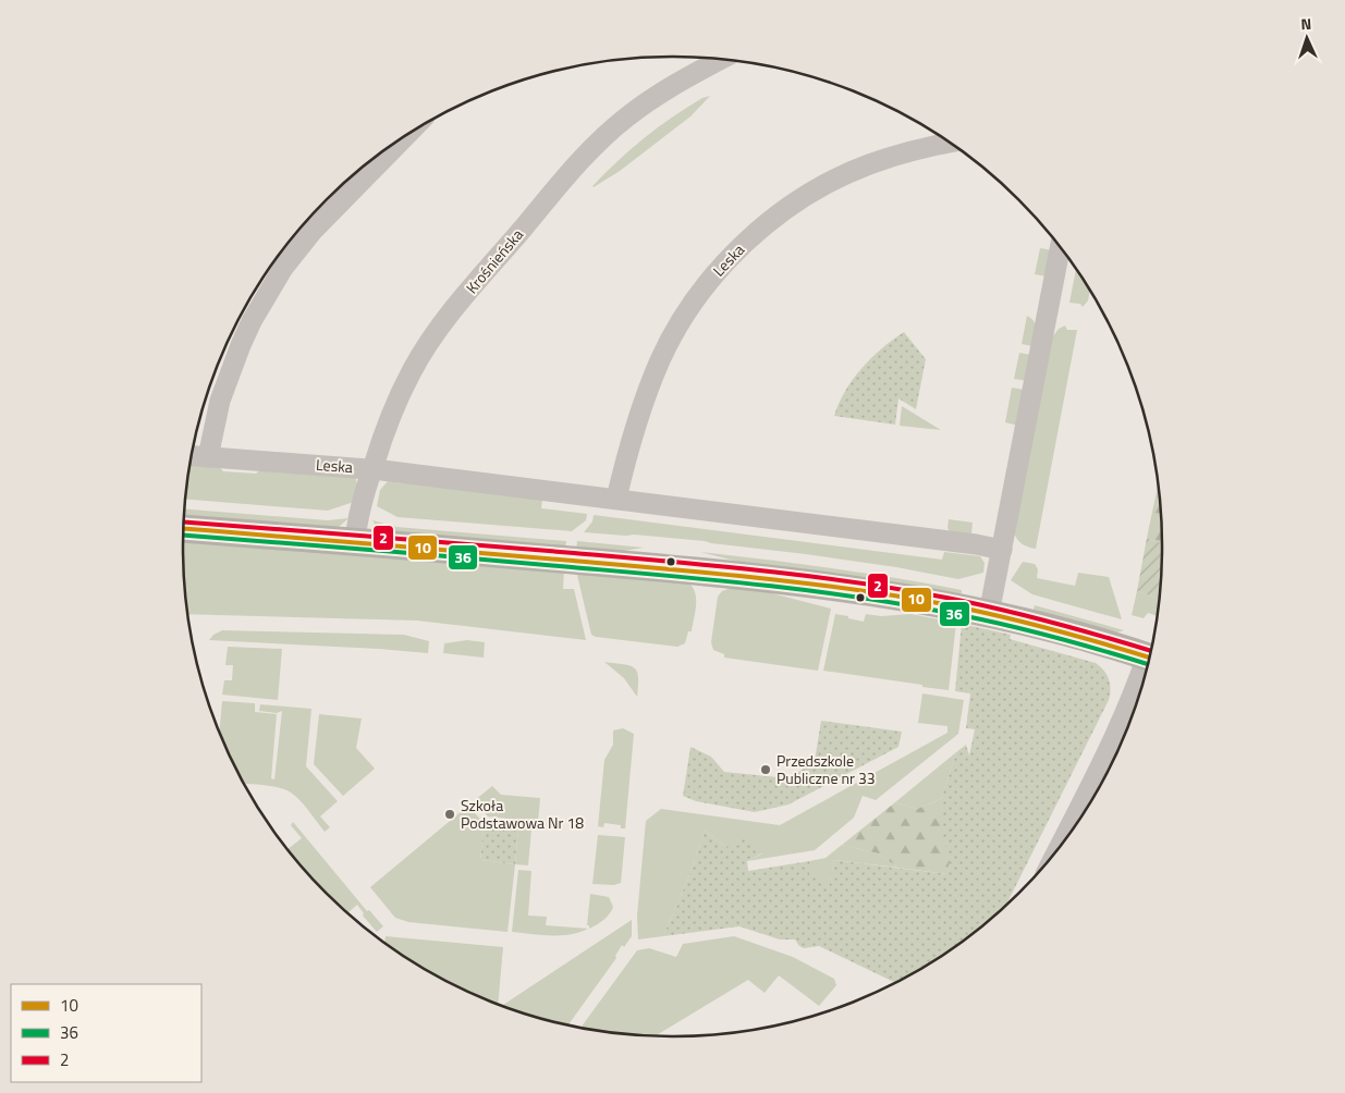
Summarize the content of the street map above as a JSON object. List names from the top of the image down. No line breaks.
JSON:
{"streets":{"street":["Leska","Krośnieńska"]},"crossings":[["Leska","Krośnieńska"]],"places":["Przedszkole Publiczne nr 33","Szkoła Podstawowa Nr 18"],"lines":["transit line 2","transit line 10","transit line 36"],"legend":["10","36","2"],"north":"top"}
